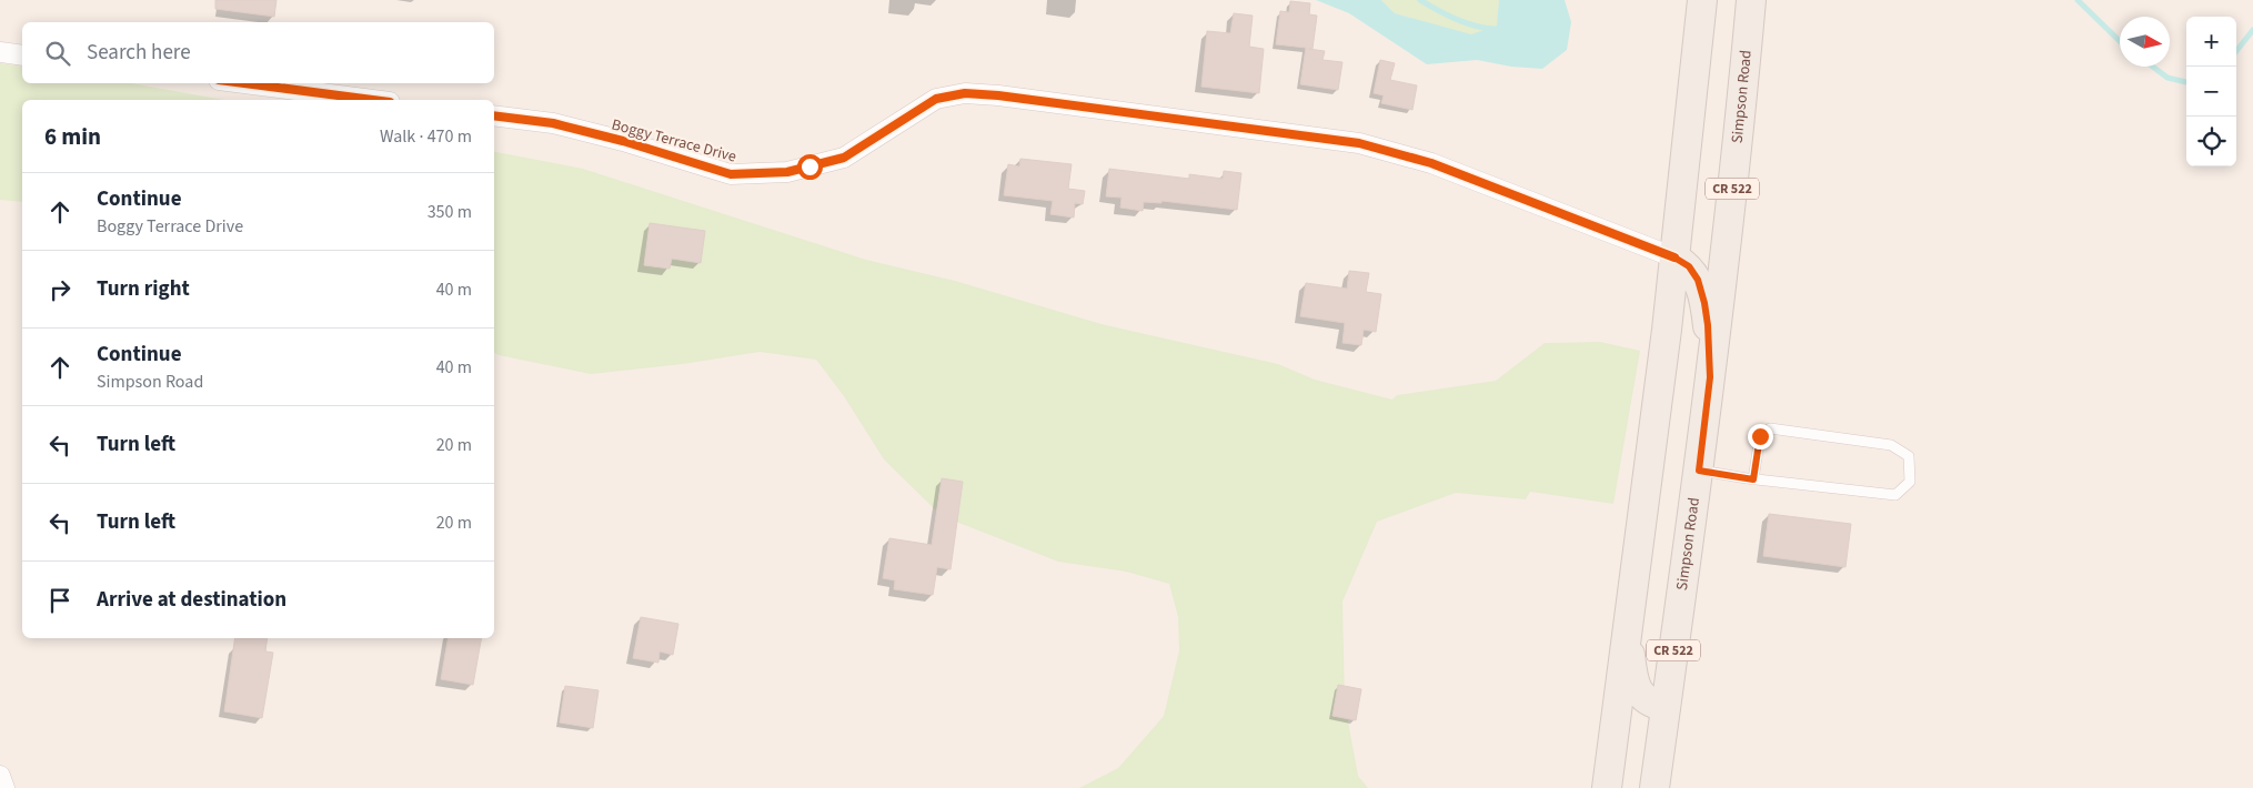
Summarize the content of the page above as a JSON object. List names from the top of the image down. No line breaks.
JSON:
{"streets":{"main road":["Simpson Road","CR 522"],"street":["Boggy Terrace Drive"]},"crossings":[["Boggy Terrace Drive","CR 522"]],"north":"right","page":{"map_buttons":["+","−"],"search":"Search here","heading":["6 min","Walk · 470 m"],"list":[["Continue","Boggy Terrace Drive","350 m"],["Turn right","40 m"],["Continue","Simpson Road","40 m"],["Turn left","20 m"],["Turn left","20 m"],"Arrive at destination"]}}
